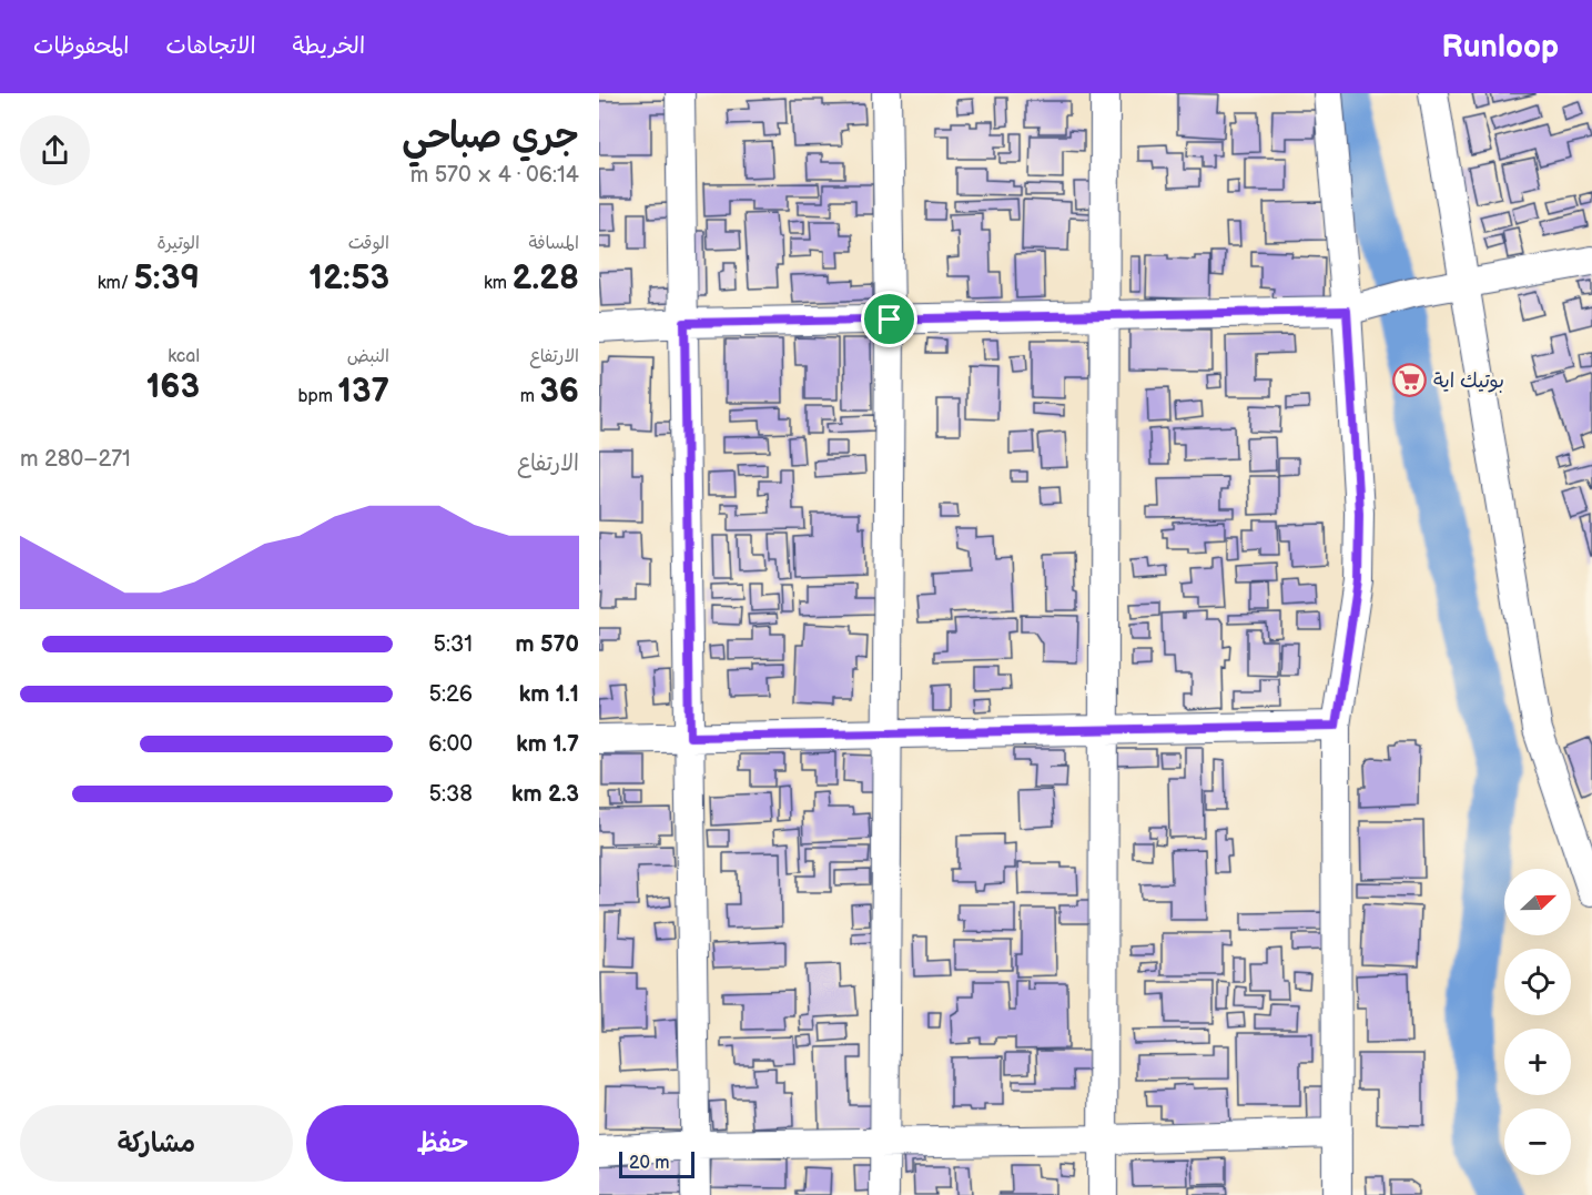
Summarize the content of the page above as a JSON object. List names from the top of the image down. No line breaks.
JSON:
{"places":{"supermarket":["بوتيك اية"]},"scale_bar":"20 m","north":"right","page":{"header":"Runloop","nav":["الخريطة","الاتجاهات","المحفوظات"],"heading":["جري صباحي","06:14 · 4 × 570 m"],"stats":[["المسافة","2.28 km"],["الوقت","12:53"],["الوتيرة","5:39 /km"],["الارتفاع","36 m"],["النبض","137 bpm"],["kcal","163"]],"chart":["الارتفاع","271–280 m"],"list":[{"name":"570 m","note":"5:31"},{"name":"1.1 km","note":"5:26"},{"name":"1.7 km","note":"6:00"},{"name":"2.3 km","note":"5:38"}],"map_buttons":["+","−"],"buttons":["حفظ","مشاركة"],"scale":"20 m"}}
